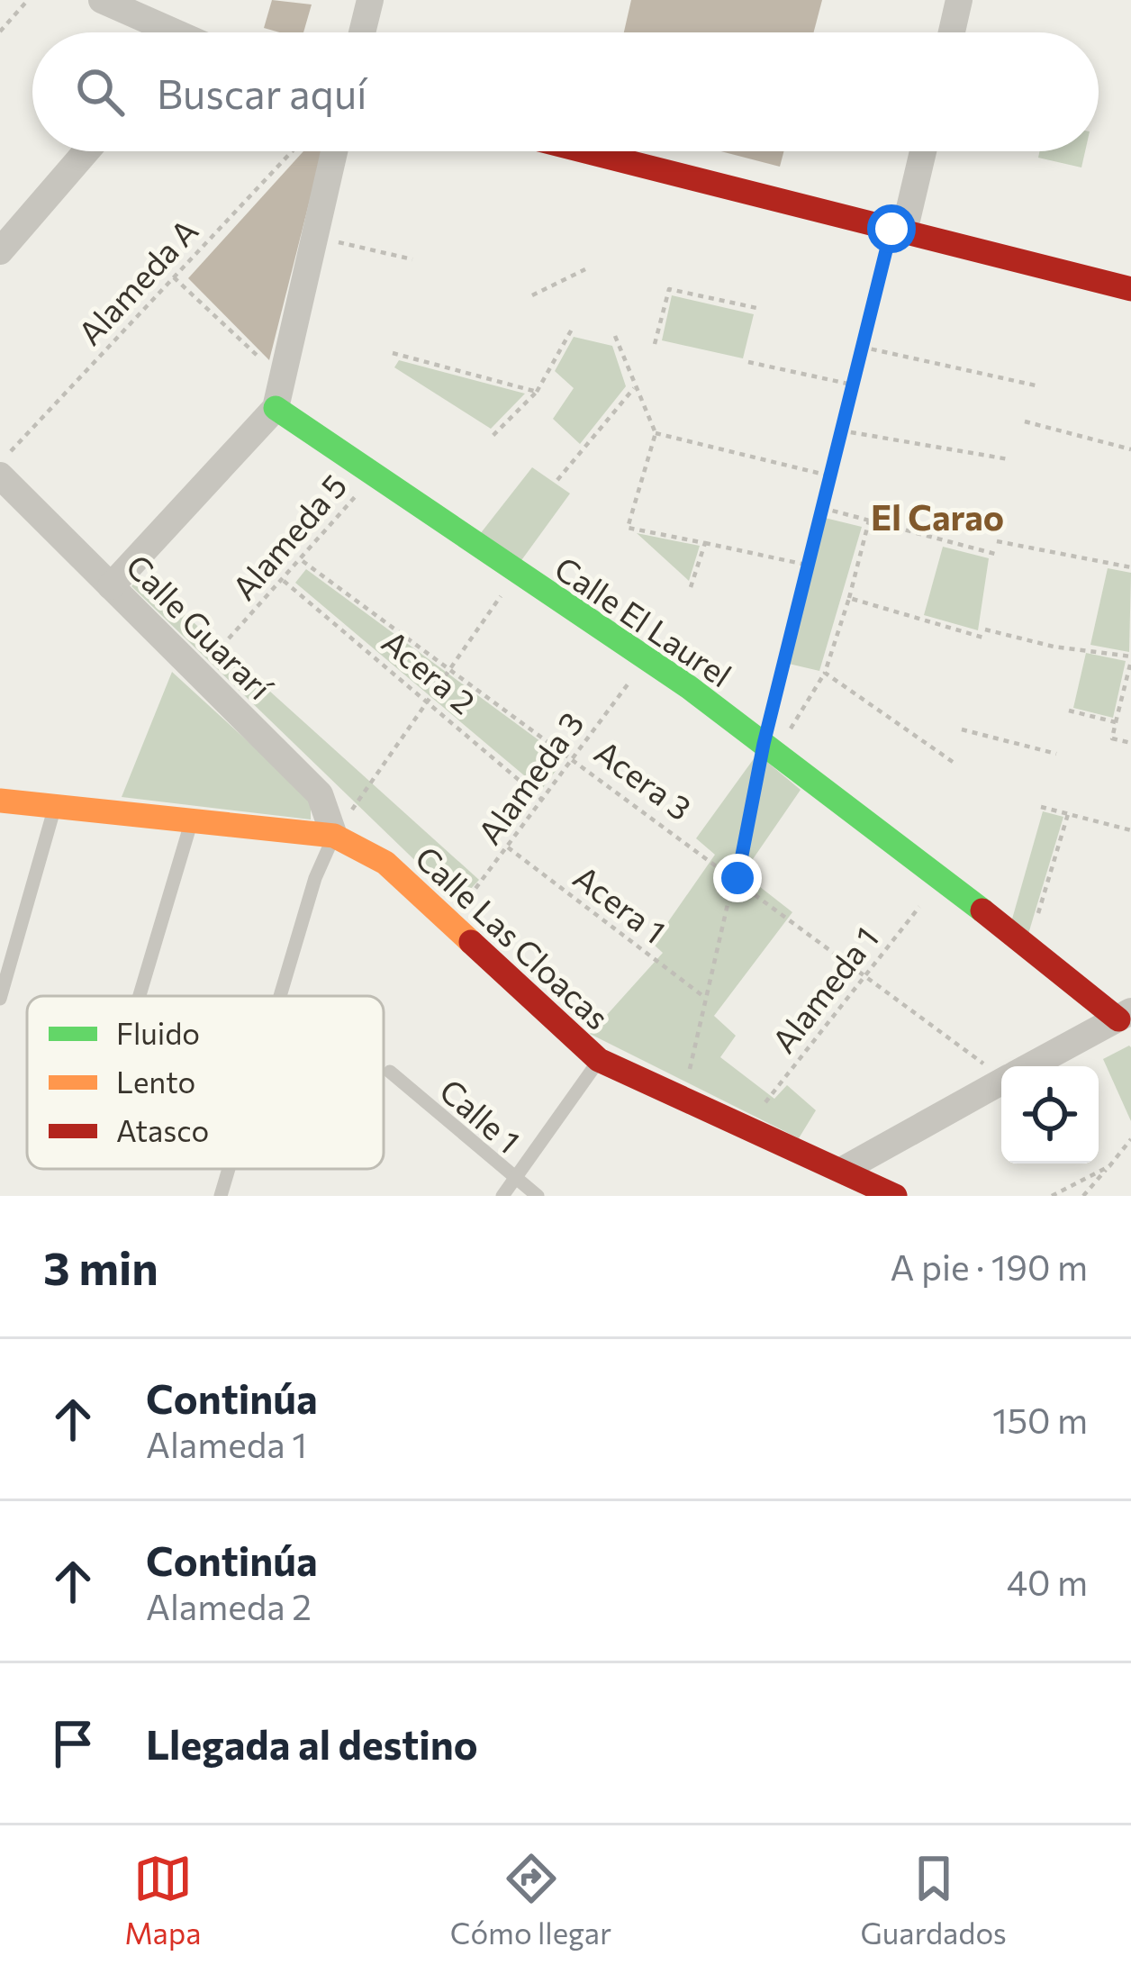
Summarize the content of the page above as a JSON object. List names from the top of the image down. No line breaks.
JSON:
{"streets":{"street":["Calle El Laurel","Calle Guararí","Calle Las Cloacas"],"lane":["Calle 1"],"path":["Alameda A","Alameda 5","Acera 2","Alameda 3","Acera 3","Acera 1","Alameda 1"]},"crossings":[["Alameda 5","Calle El Laurel"],["Alameda 5","Calle Guararí"],["Alameda 5","Acera 2"],["Alameda 5","Acera 3"],["Calle El Laurel","Alameda 3"],["Calle El Laurel","Alameda 1"],["Calle Guararí","Calle Las Cloacas"],["Acera 2","Alameda 3"],["Alameda 3","Acera 3"],["Alameda 3","Acera 1"],["Alameda 3","Calle Las Cloacas"],["Acera 3","Alameda 1"],["Calle Las Cloacas","Alameda 1"]],"districts":["El Carao"],"legend":["Fluido","Lento","Atasco"],"page":{"search":"Buscar aquí","heading":["3 min","A pie · 190 m"],"list":[["Continúa","Alameda 1","150 m"],["Continúa","Alameda 2","40 m"],"Llegada al destino"],"nav":["Mapa","Cómo llegar","Guardados"]}}
